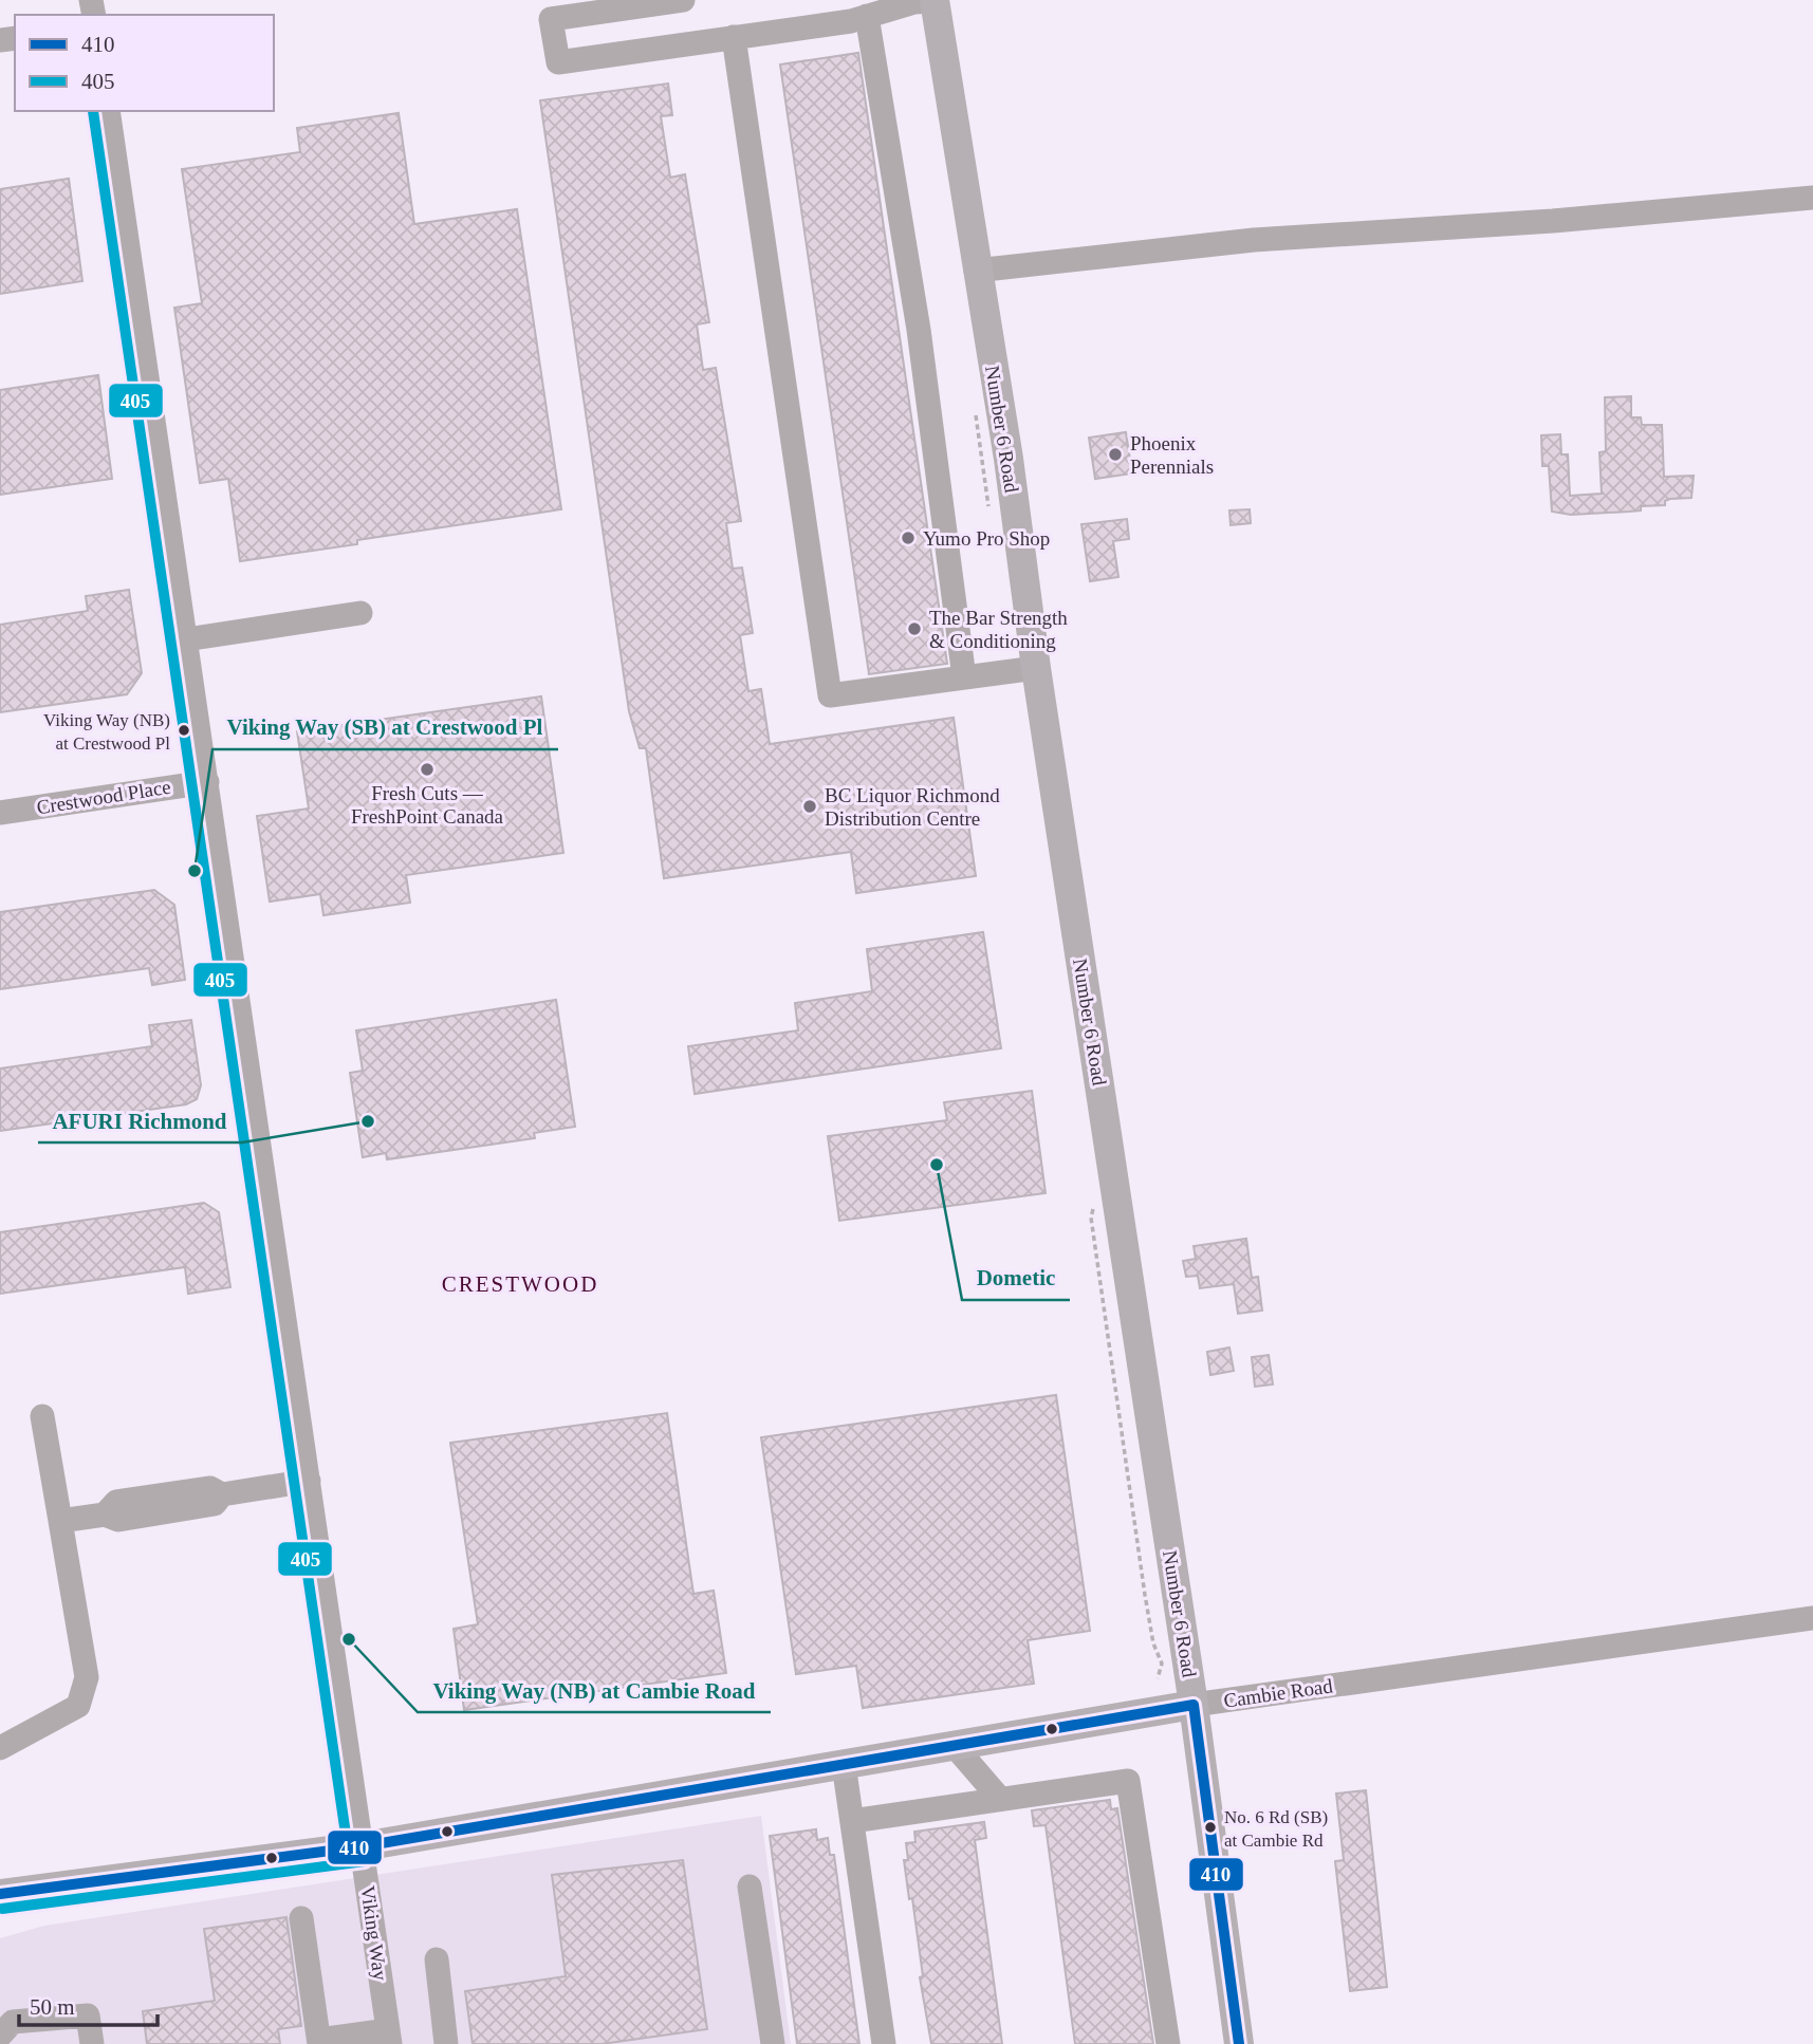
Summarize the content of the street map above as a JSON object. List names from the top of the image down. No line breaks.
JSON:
{"streets":{"main road":["Number 6 Road","Cambie Road"],"street":["Crestwood Place","Viking Way"]},"crossings":[["Number 6 Road","Cambie Road"],["Crestwood Place","Viking Way"],["Cambie Road","Viking Way"]],"districts":["CRESTWOOD"],"places":["Phoenix Perennials","Yumo Pro Shop","The Bar Strength & Conditioning","Viking Way (NB) at Crestwood Pl","Fresh Cuts — FreshPoint Canada","BC Liquor Richmond Distribution Centre","Viking Way (SB) at Crestwood Pl","AFURI Richmond","Dometic","Viking Way (NB) at Cambie Road","No. 6 Rd (SB) at Cambie Rd"],"lines":["transit line 405","transit line 410"],"legend":["410","405"],"scale_bar":"50 m"}
